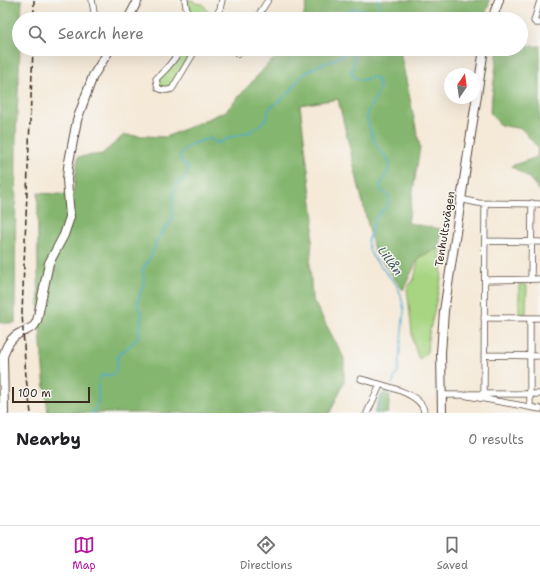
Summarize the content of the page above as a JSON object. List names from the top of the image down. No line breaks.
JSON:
{"streets":{"street":["Tenhultsvägen"]},"water":["Lillån"],"scale_bar":"100 m","north":"top","page":{"search":"Search here","scale":"100 m","heading":["Nearby","0 results"],"nav":["Map","Directions","Saved"]}}
